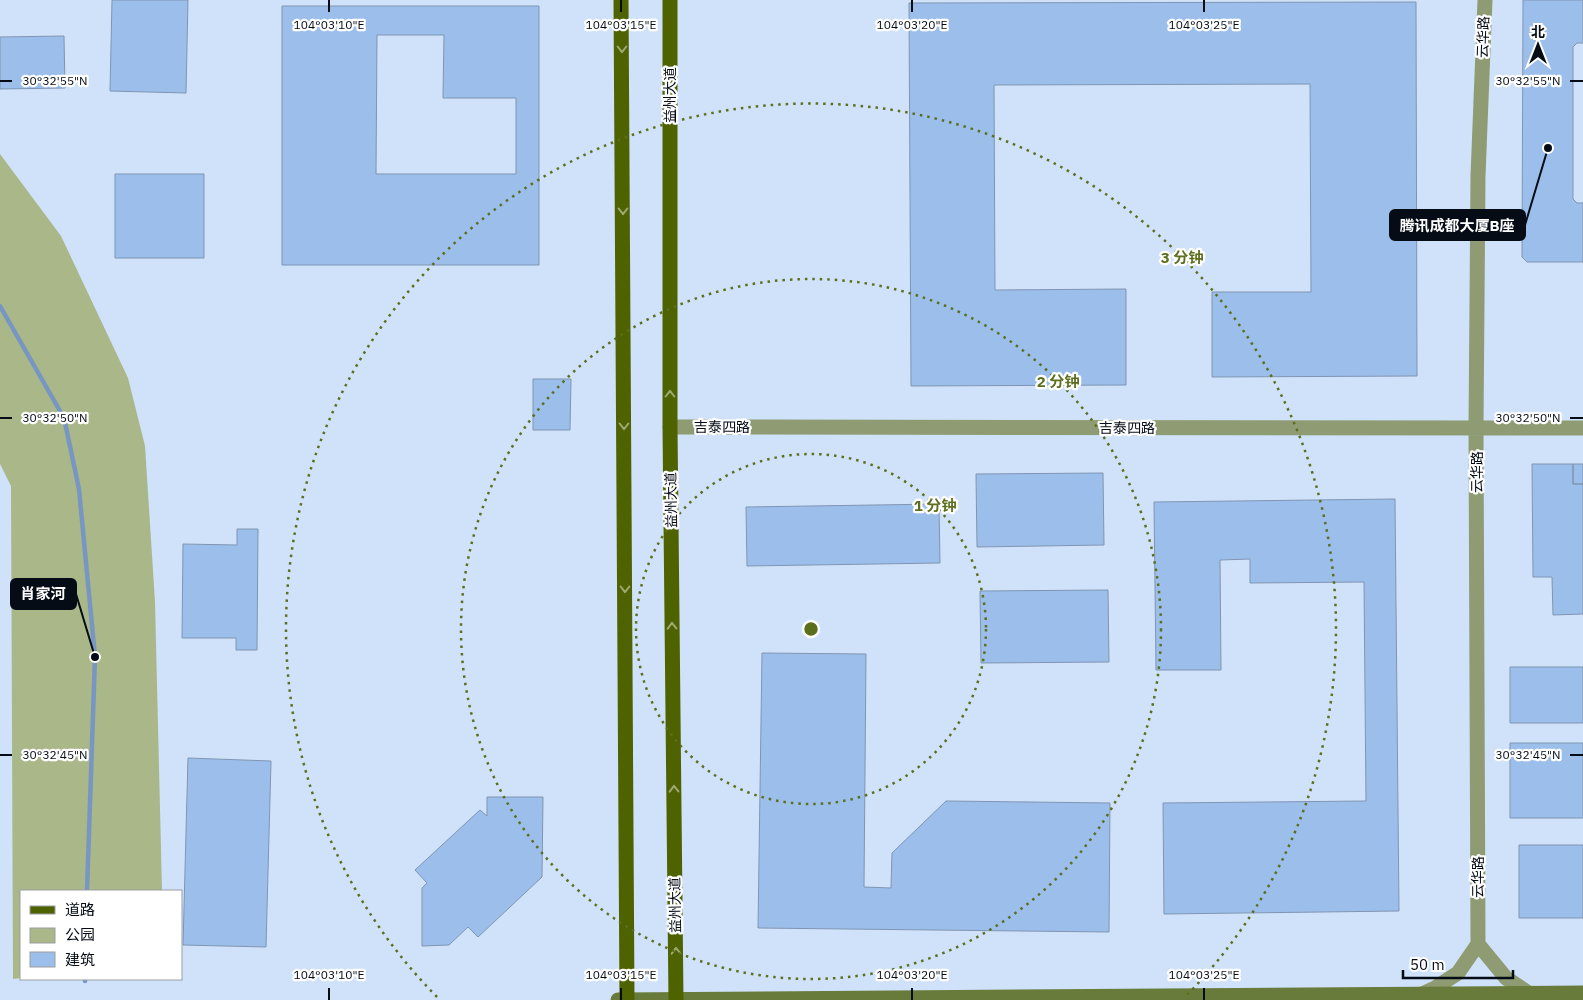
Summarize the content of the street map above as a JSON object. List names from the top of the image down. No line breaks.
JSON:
{"streets":{"main road":["益州大道"],"street":["云华路","吉泰四路"]},"crossings":[["云华路","吉泰四路"],["益州大道","吉泰四路"]],"places":["腾讯成都大厦B座","肖家河"],"legend":["道路","公园","建筑"],"scale_bar":"50 m","north":"top","coordinates":["104°03'10\"E","104°03'15\"E","104°03'20\"E","104°03'25\"E","30°32'55\"N","30°32'50\"N","30°32'45\"N"],"rings":["3 分钟","2 分钟","1 分钟"]}
